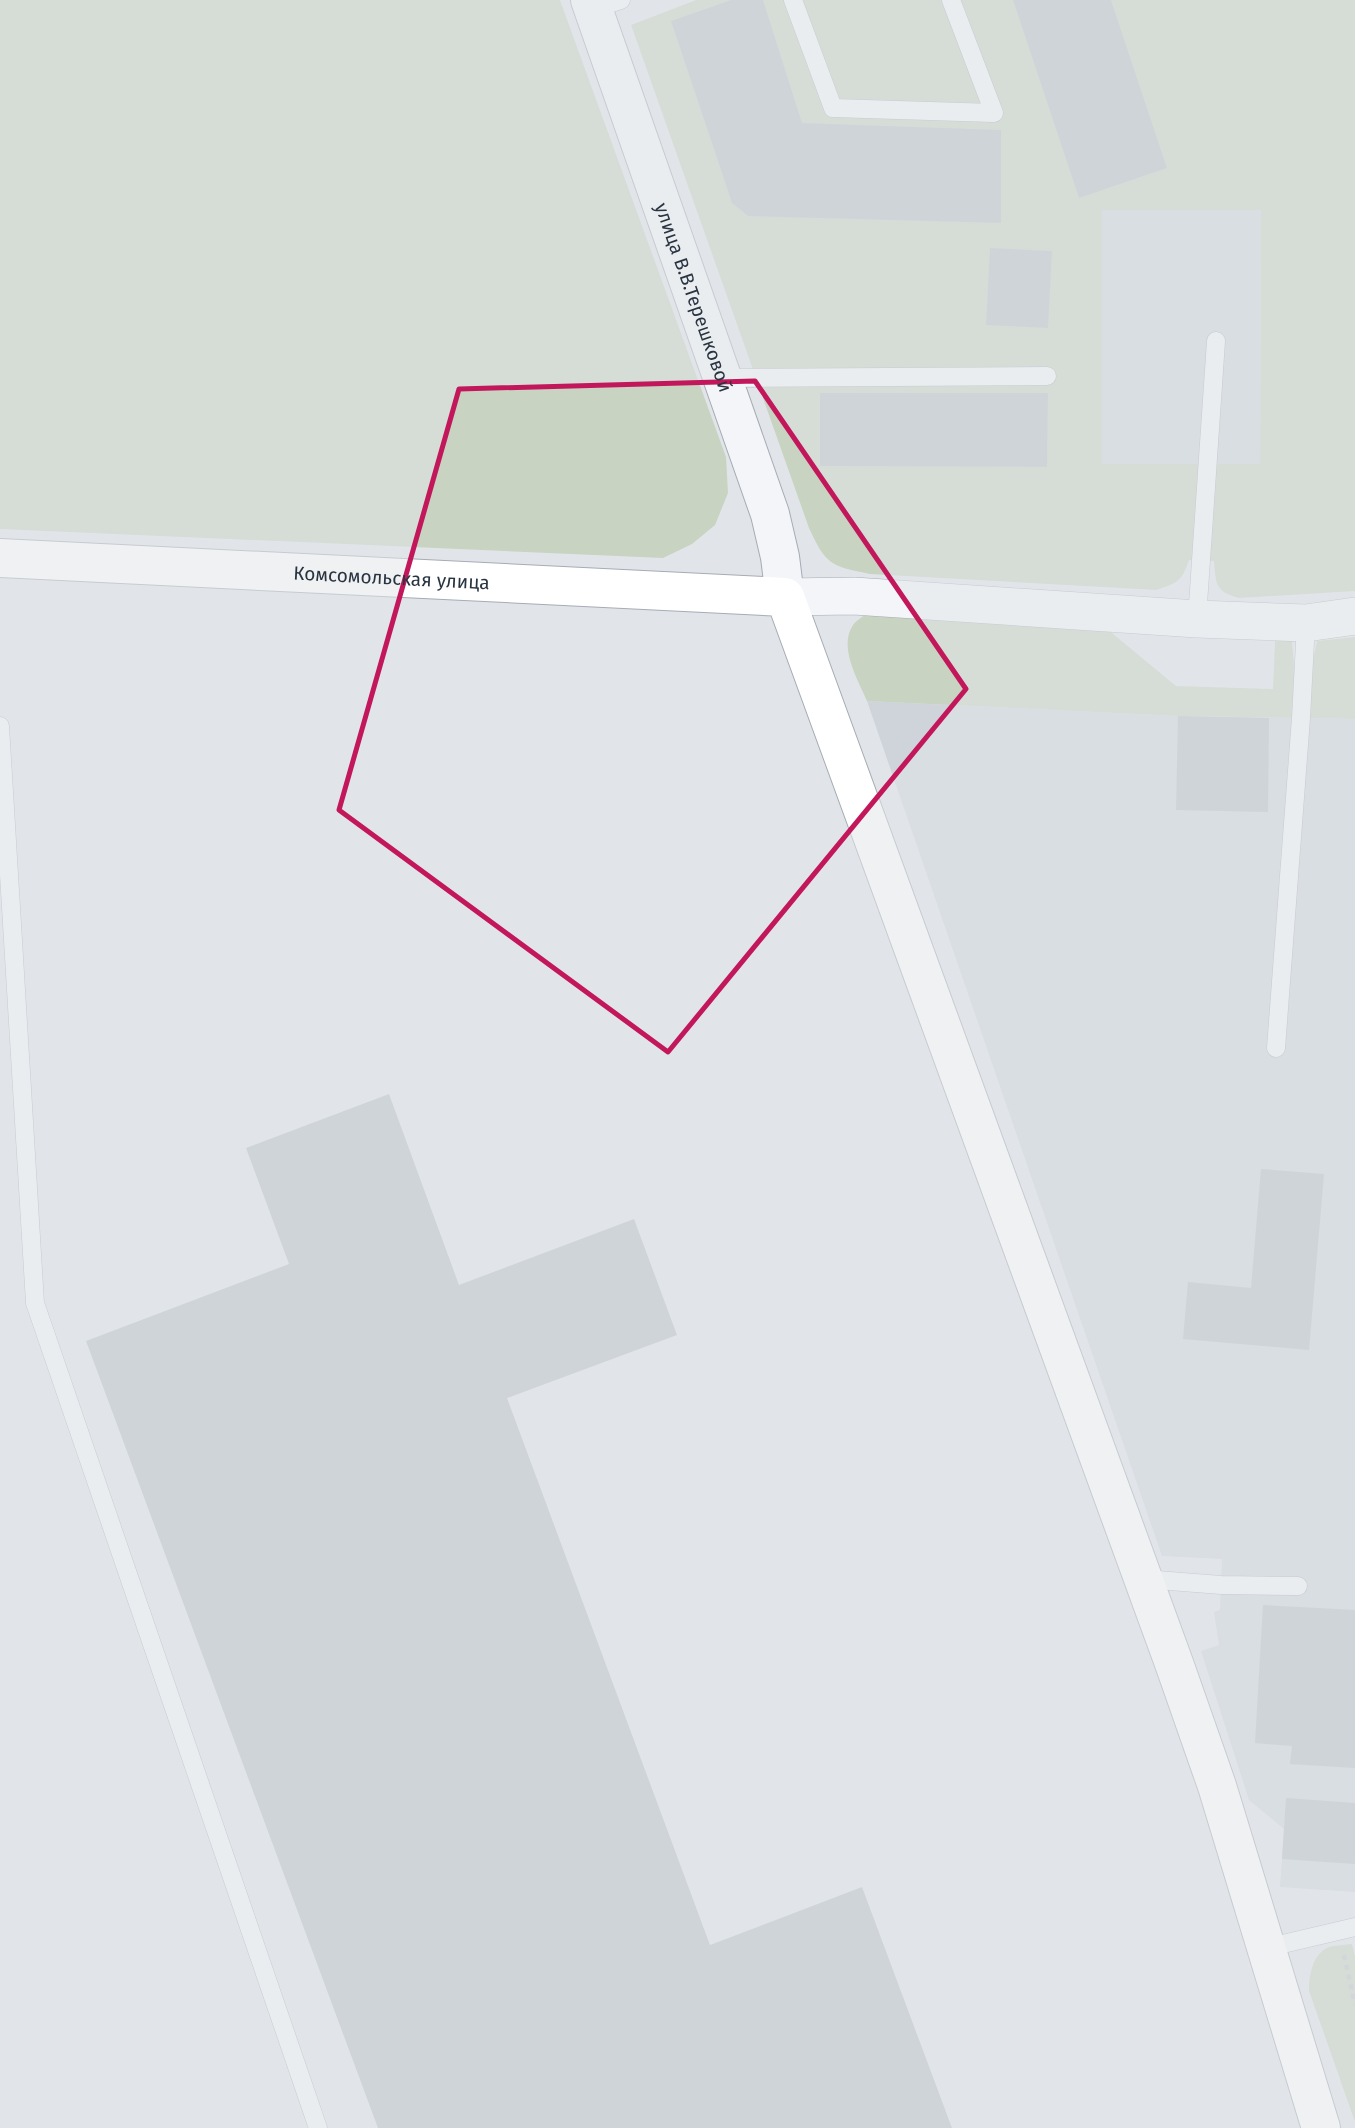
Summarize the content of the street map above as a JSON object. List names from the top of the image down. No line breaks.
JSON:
{"streets":{"main road":["Комсомольская улица"],"street":["улица В.В.Терешковой"]},"crossings":[["улица В.В.Терешковой","Комсомольская улица"]]}
